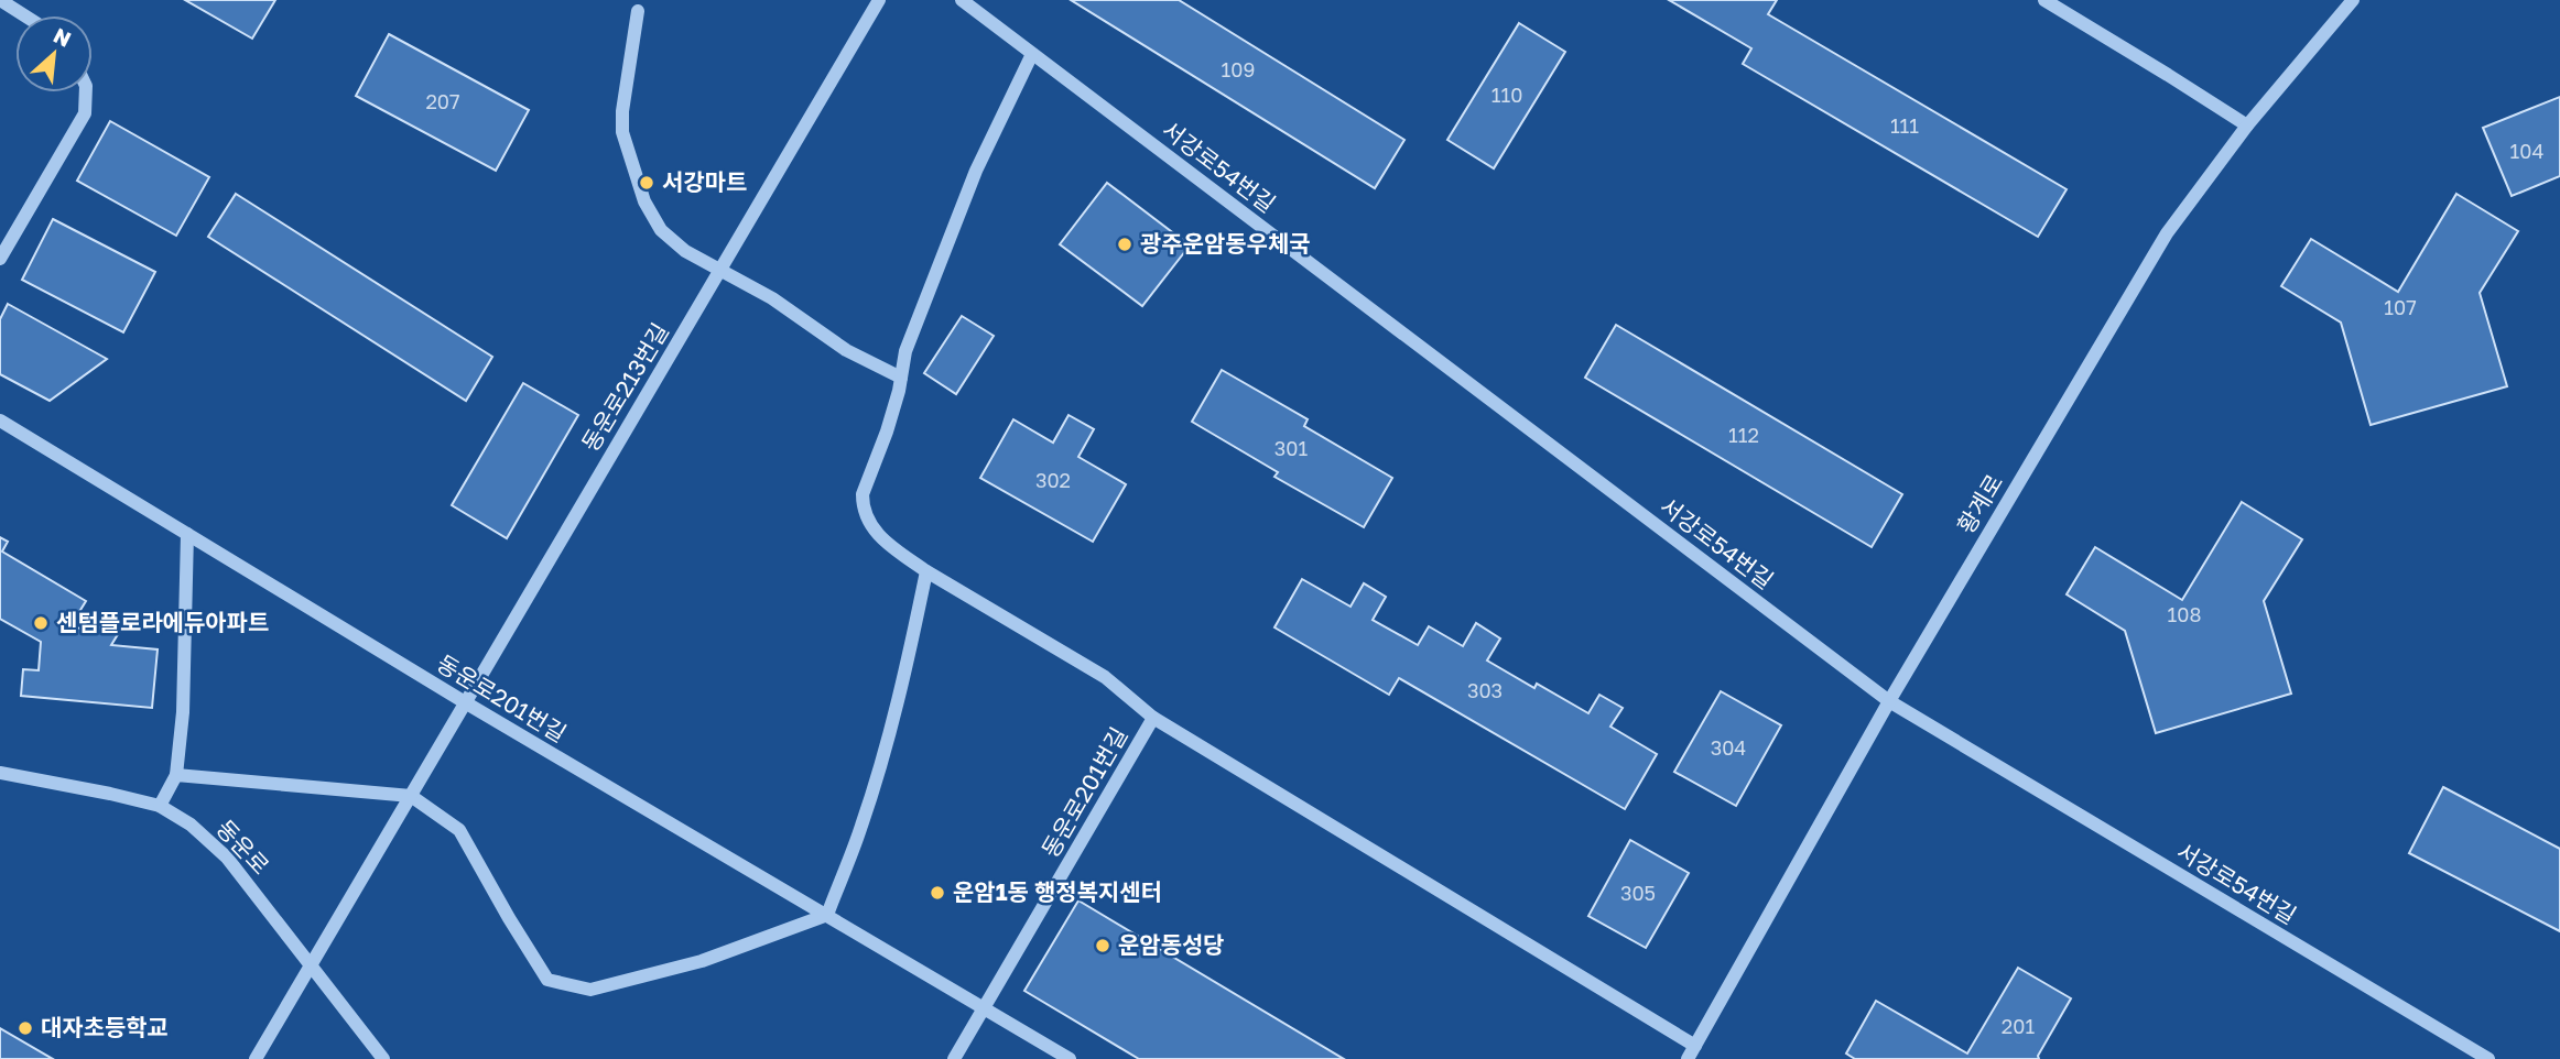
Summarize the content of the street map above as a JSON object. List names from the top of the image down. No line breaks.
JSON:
{"streets":{"street":["서강로54번길","동운로213번길","황계로","동운로201번길","동운로"]},"crossings":[["서강로54번길","황계로"],["동운로213번길","동운로201번길"],["동운로213번길","동운로"]],"places":["서강마트","광주운암동우체국","센텀플로라에듀아파트","운암1동 행정복지센터","운암동성당","대자초등학교"],"house_numbers":["109","110","207","111","104","107","112","301","302","108","303","304","305","201"],"north":"top right"}
